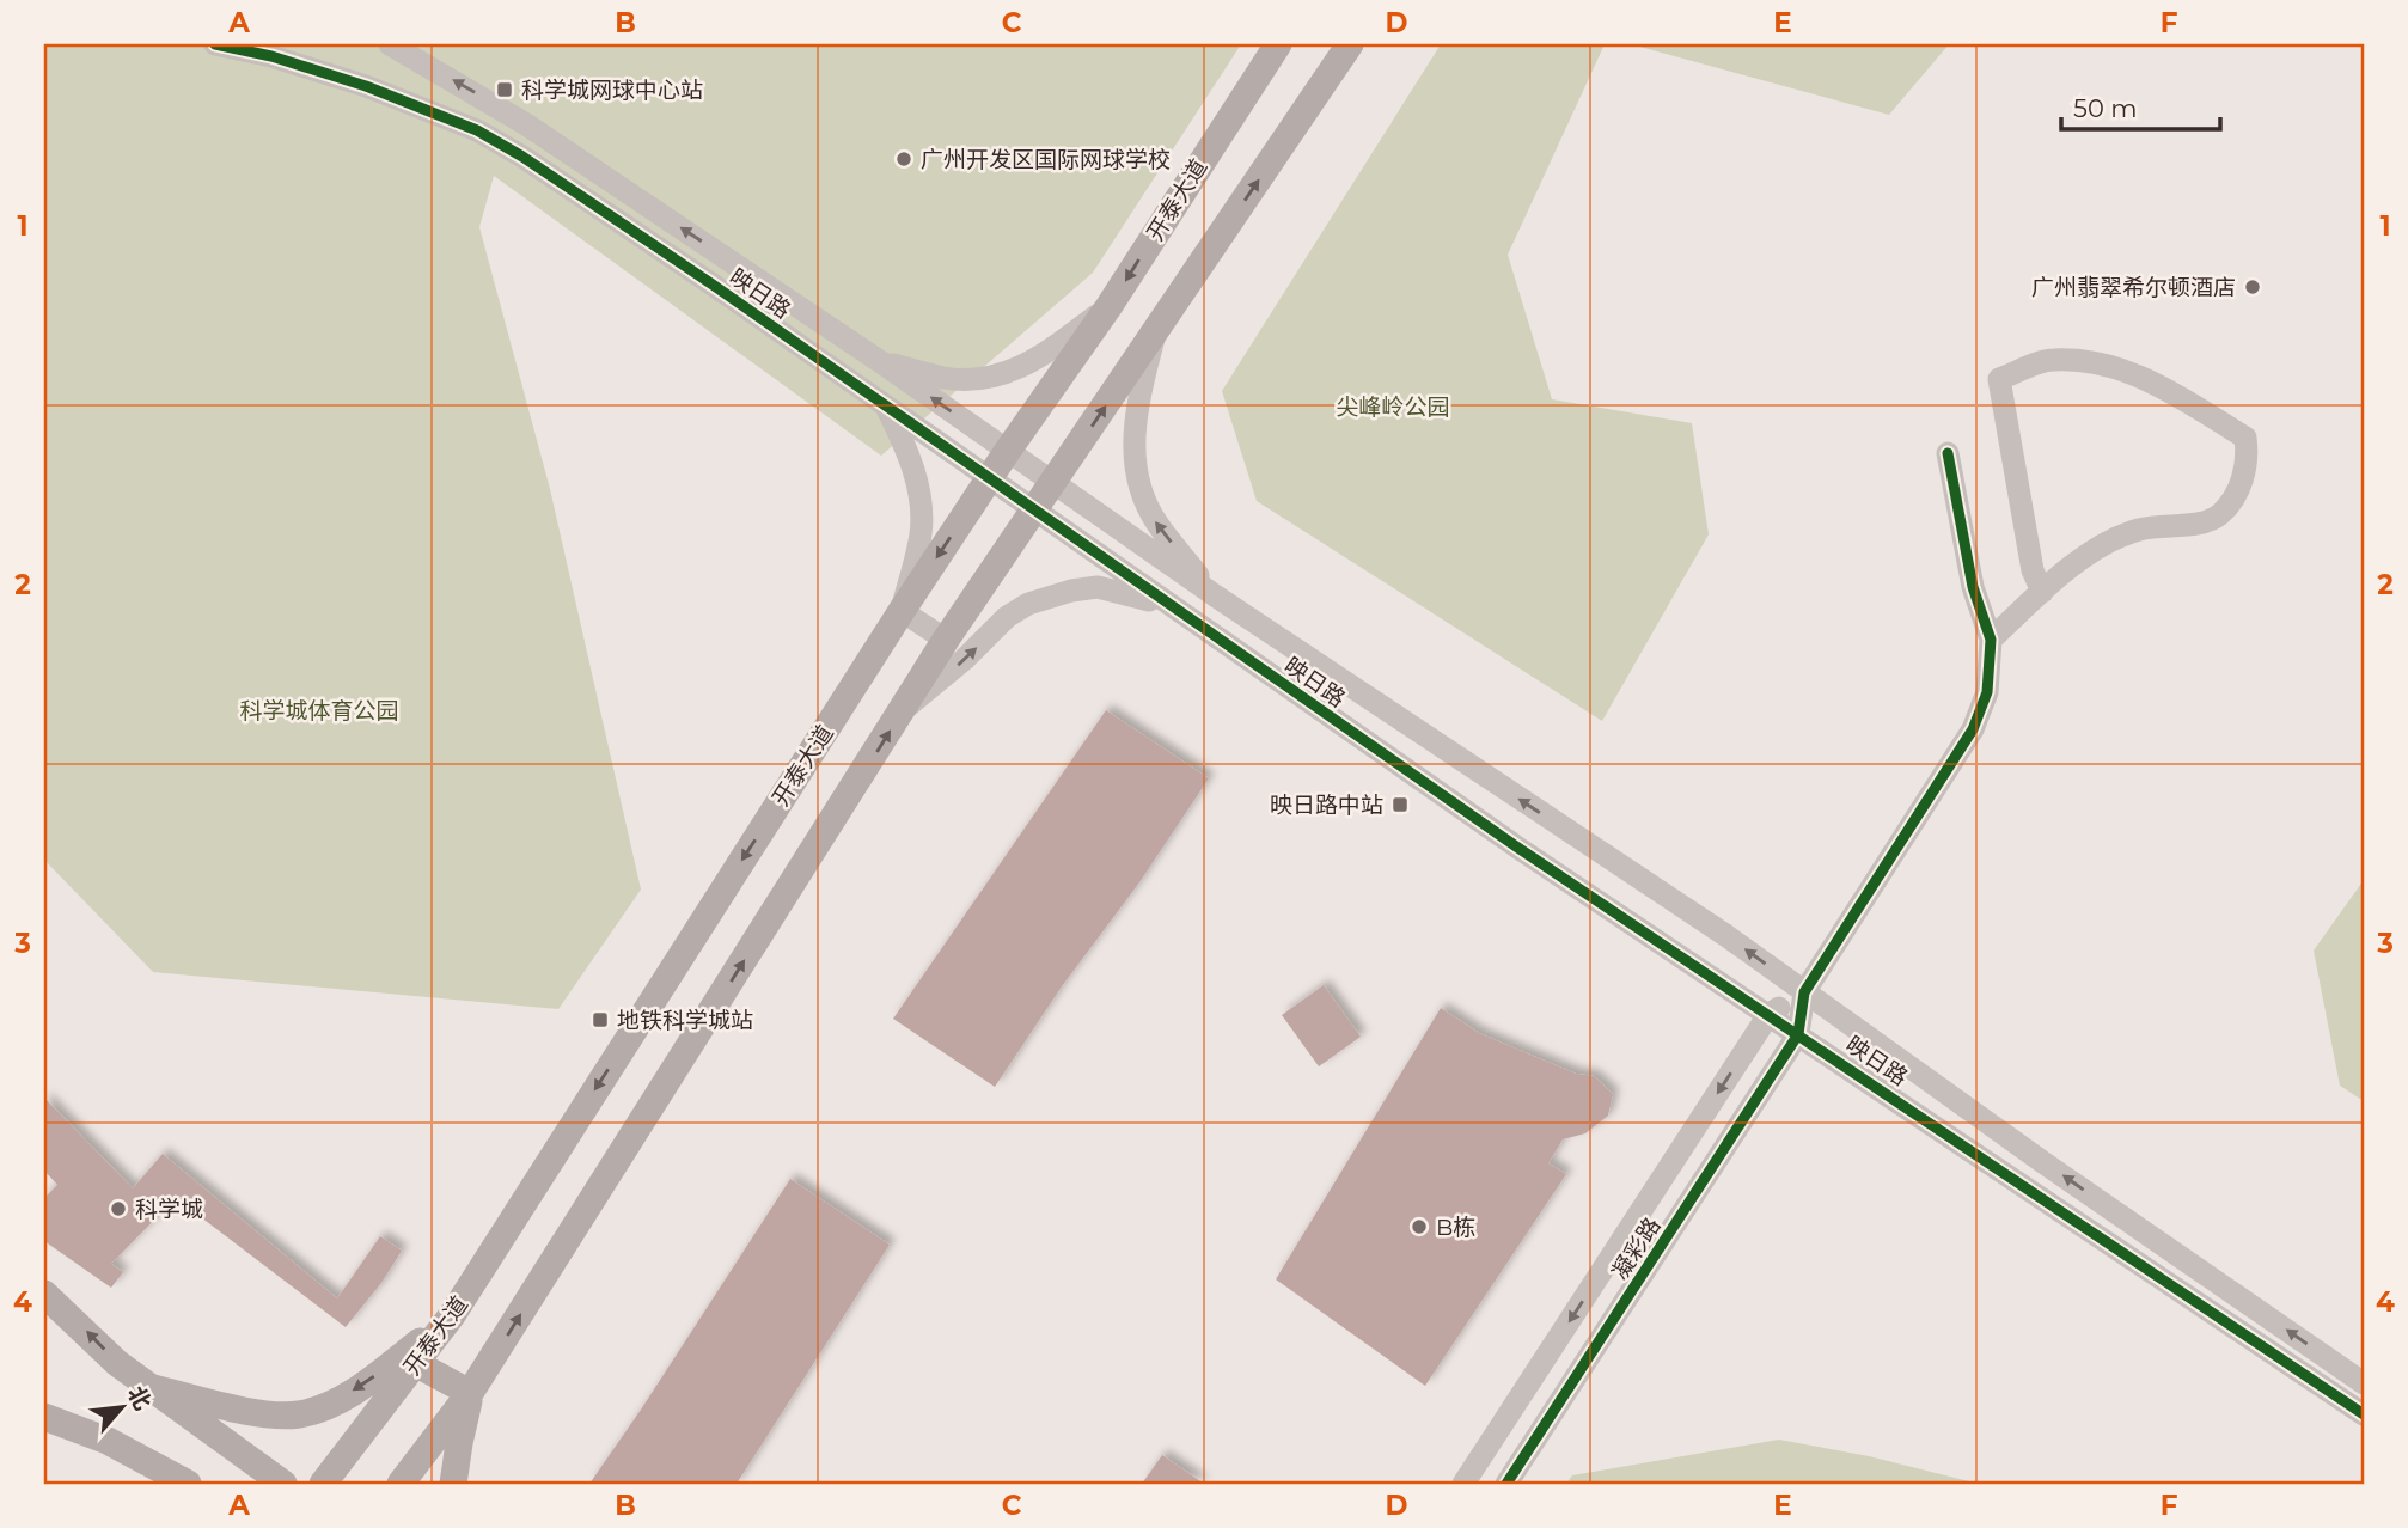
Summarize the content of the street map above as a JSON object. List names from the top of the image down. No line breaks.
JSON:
{"streets":{"main road":["开泰大道"],"street":["映日路","凝彩路"]},"crossings":[["开泰大道","映日路"],["映日路","凝彩路"]],"parks":["尖峰岭公园","科学城体育公园"],"places":{"transit":["科学城网球中心站","映日路中站","地铁科学城站"],"other":["广州开发区国际网球学校","广州翡翠希尔顿酒店","科学城","B栋"]},"scale_bar":"50 m","north":"top right","grid":{"columns":["A","B","C","D","E","F"],"rows":["1","2","3","4"]}}
